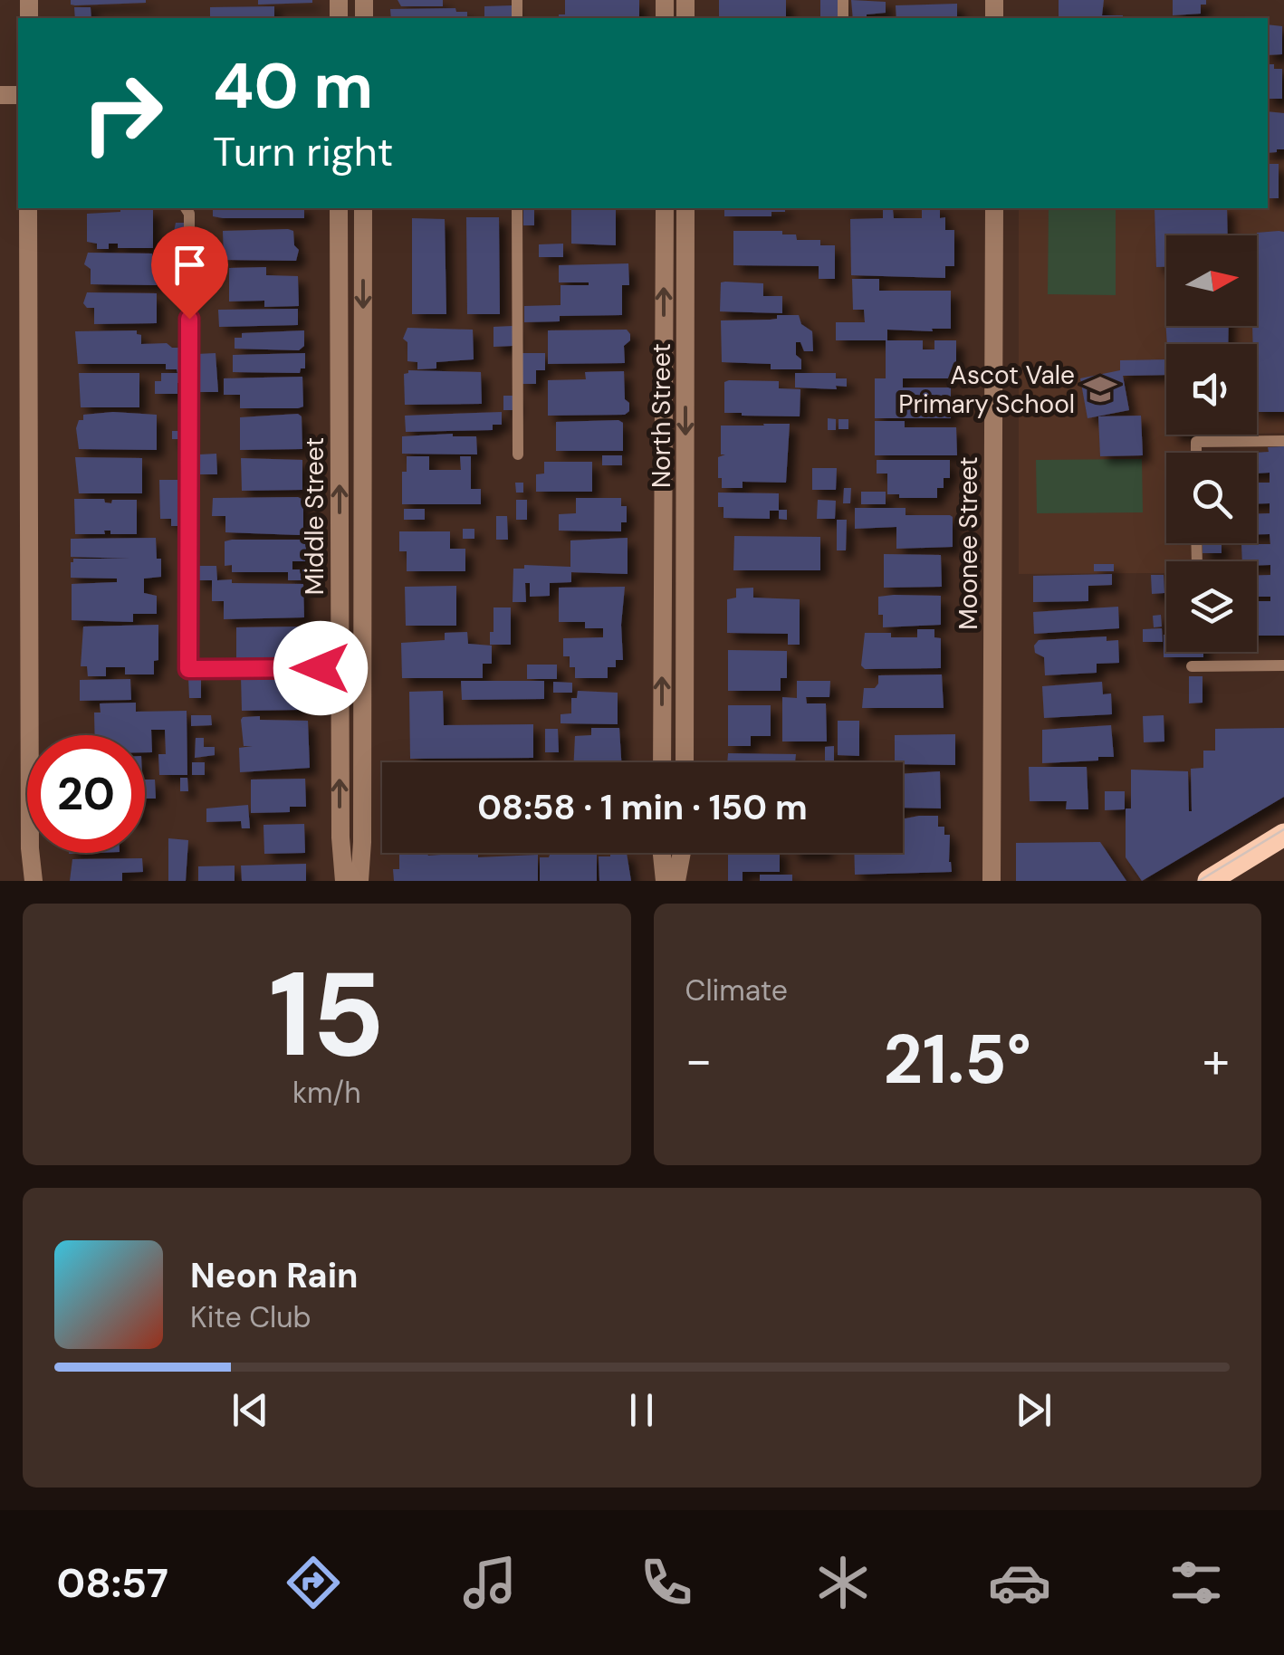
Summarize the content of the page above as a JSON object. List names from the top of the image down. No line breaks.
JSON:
{"streets":{"street":["North Street","Middle Street","Moonee Street"]},"places":{"school or university":["Ascot Vale Primary School"]},"north":"right","page":{"turn":["40 m","Turn right"],"limit":"20","trip":"08:58 · 1 min · 150 m","tile":[["15","km/h"],"Climate"],"heat":["−","21.5°","+"],"song":["Neon Rain","Kite Club"],"tabs":"08:57"}}
